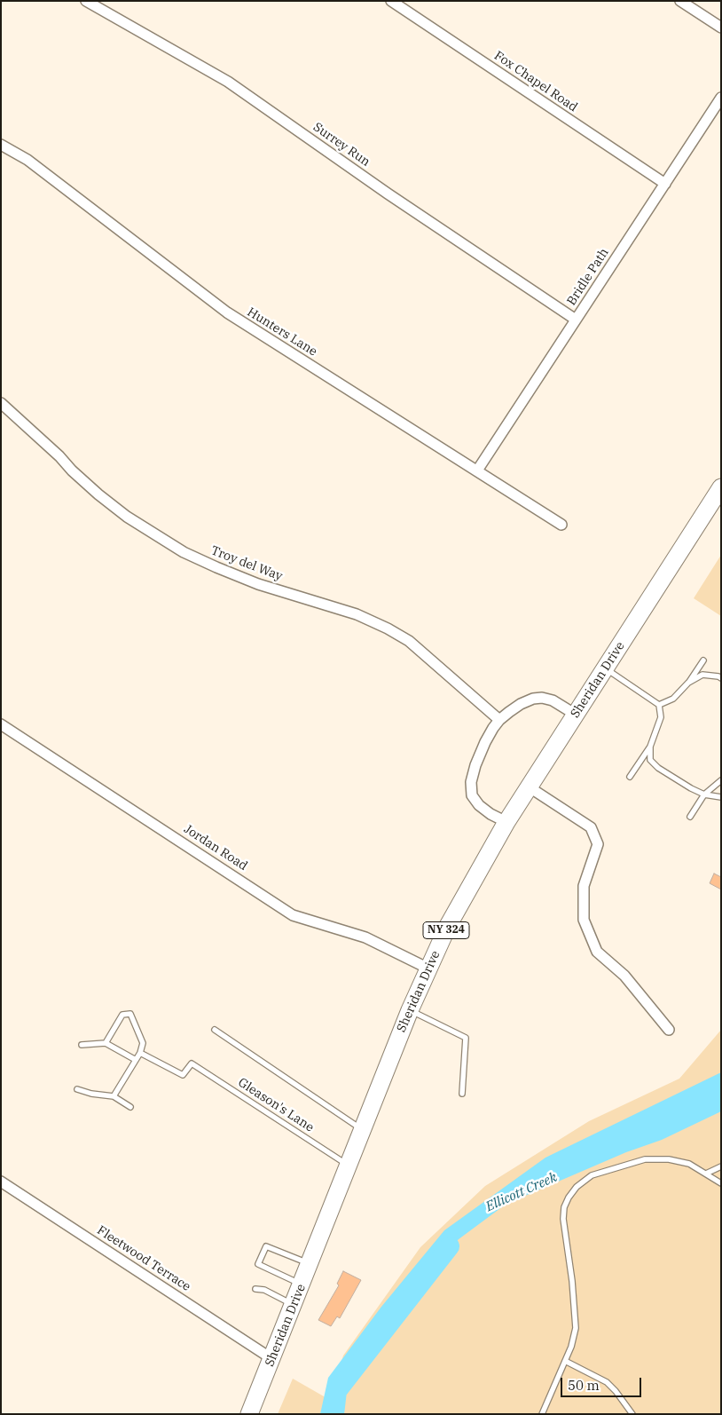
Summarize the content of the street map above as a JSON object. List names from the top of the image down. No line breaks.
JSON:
{"streets":{"main road":["Sheridan Drive","NY 324"],"street":["Fox Chapel Road","Surrey Run","Bridle Path","Hunters Lane","Troy del Way","Jordan Road","Fleetwood Terrace"],"lane":["Gleason's Lane"]},"crossings":[["Fox Chapel Road","Bridle Path"],["Surrey Run","Bridle Path"],["Bridle Path","Hunters Lane"],["Sheridan Drive","Jordan Road"],["Sheridan Drive","Gleason's Lane"],["Sheridan Drive","Fleetwood Terrace"]],"water":["Ellicott Creek"],"scale_bar":"50 m"}
